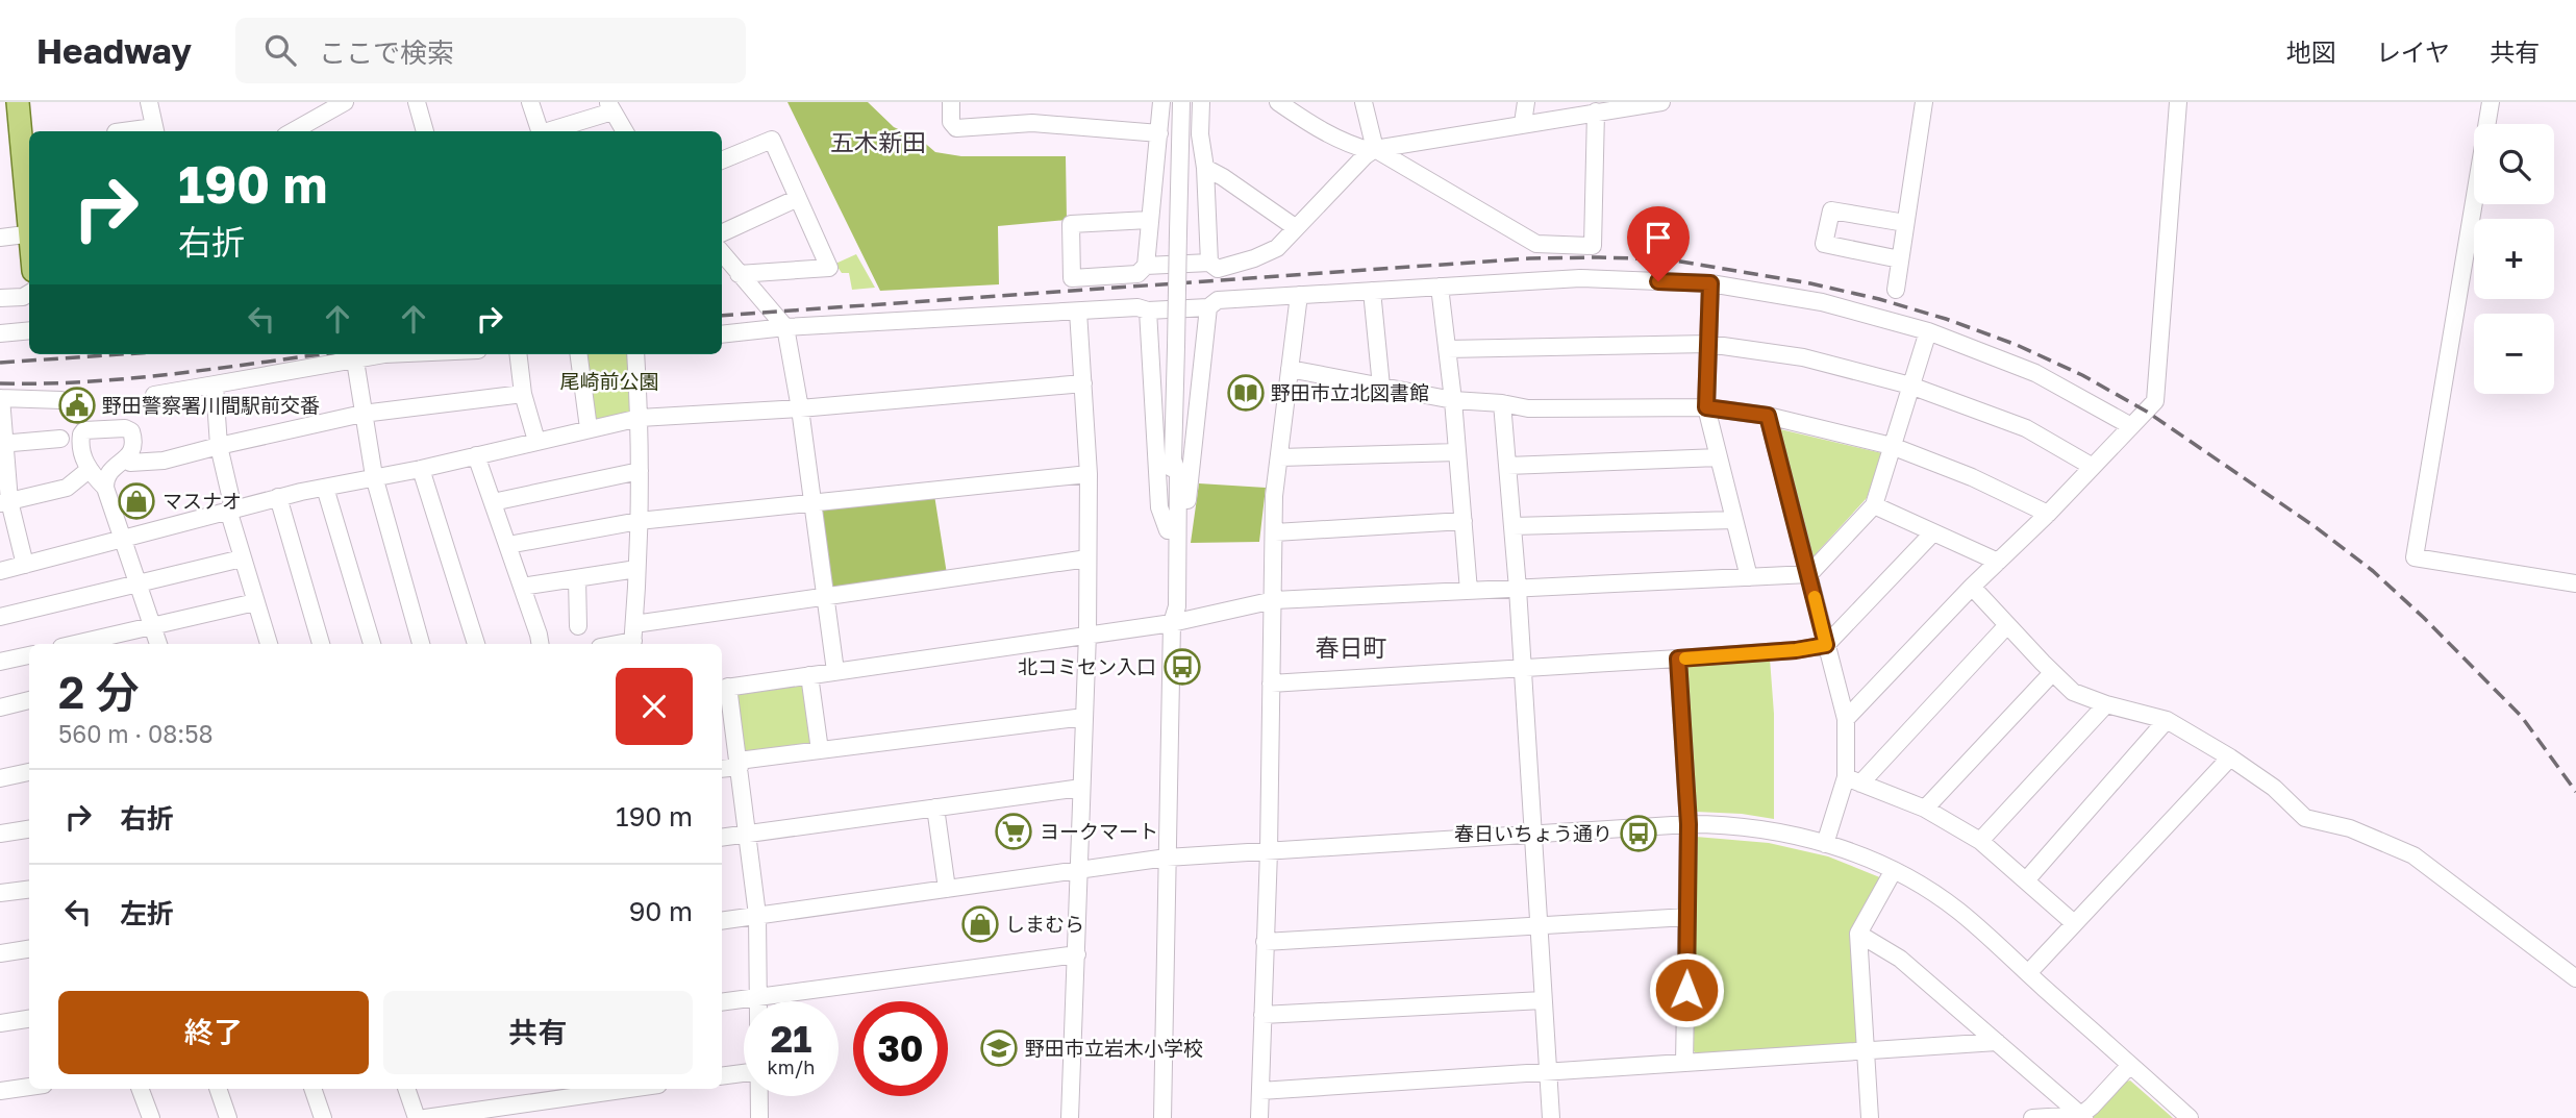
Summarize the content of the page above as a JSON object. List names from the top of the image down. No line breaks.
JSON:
{"districts":["五木新田","春日町"],"parks":["尾崎前公園"],"places":{"library":["野田市立北図書館"],"public building":["野田警察署川間駅前交番"],"shop":["マスナオ","しまむら"],"bus stop":["北コミセン入口","春日いちょう通り"],"supermarket":["ヨークマート"],"school or university":["野田市立岩木小学校"]},"page":{"header":"Headway","search":"ここで検索","nav":["地図","レイヤ","共有"],"map_buttons":["+","−"],"turn":["190 m","右折"],"heading":["2 分","560 m · 08:58"],"list":[{"name":"右折","value":"190 m"},{"name":"左折","value":"90 m"}],"buttons":["終了","共有"],"speed":"21 km/h","limit":"30"}}
